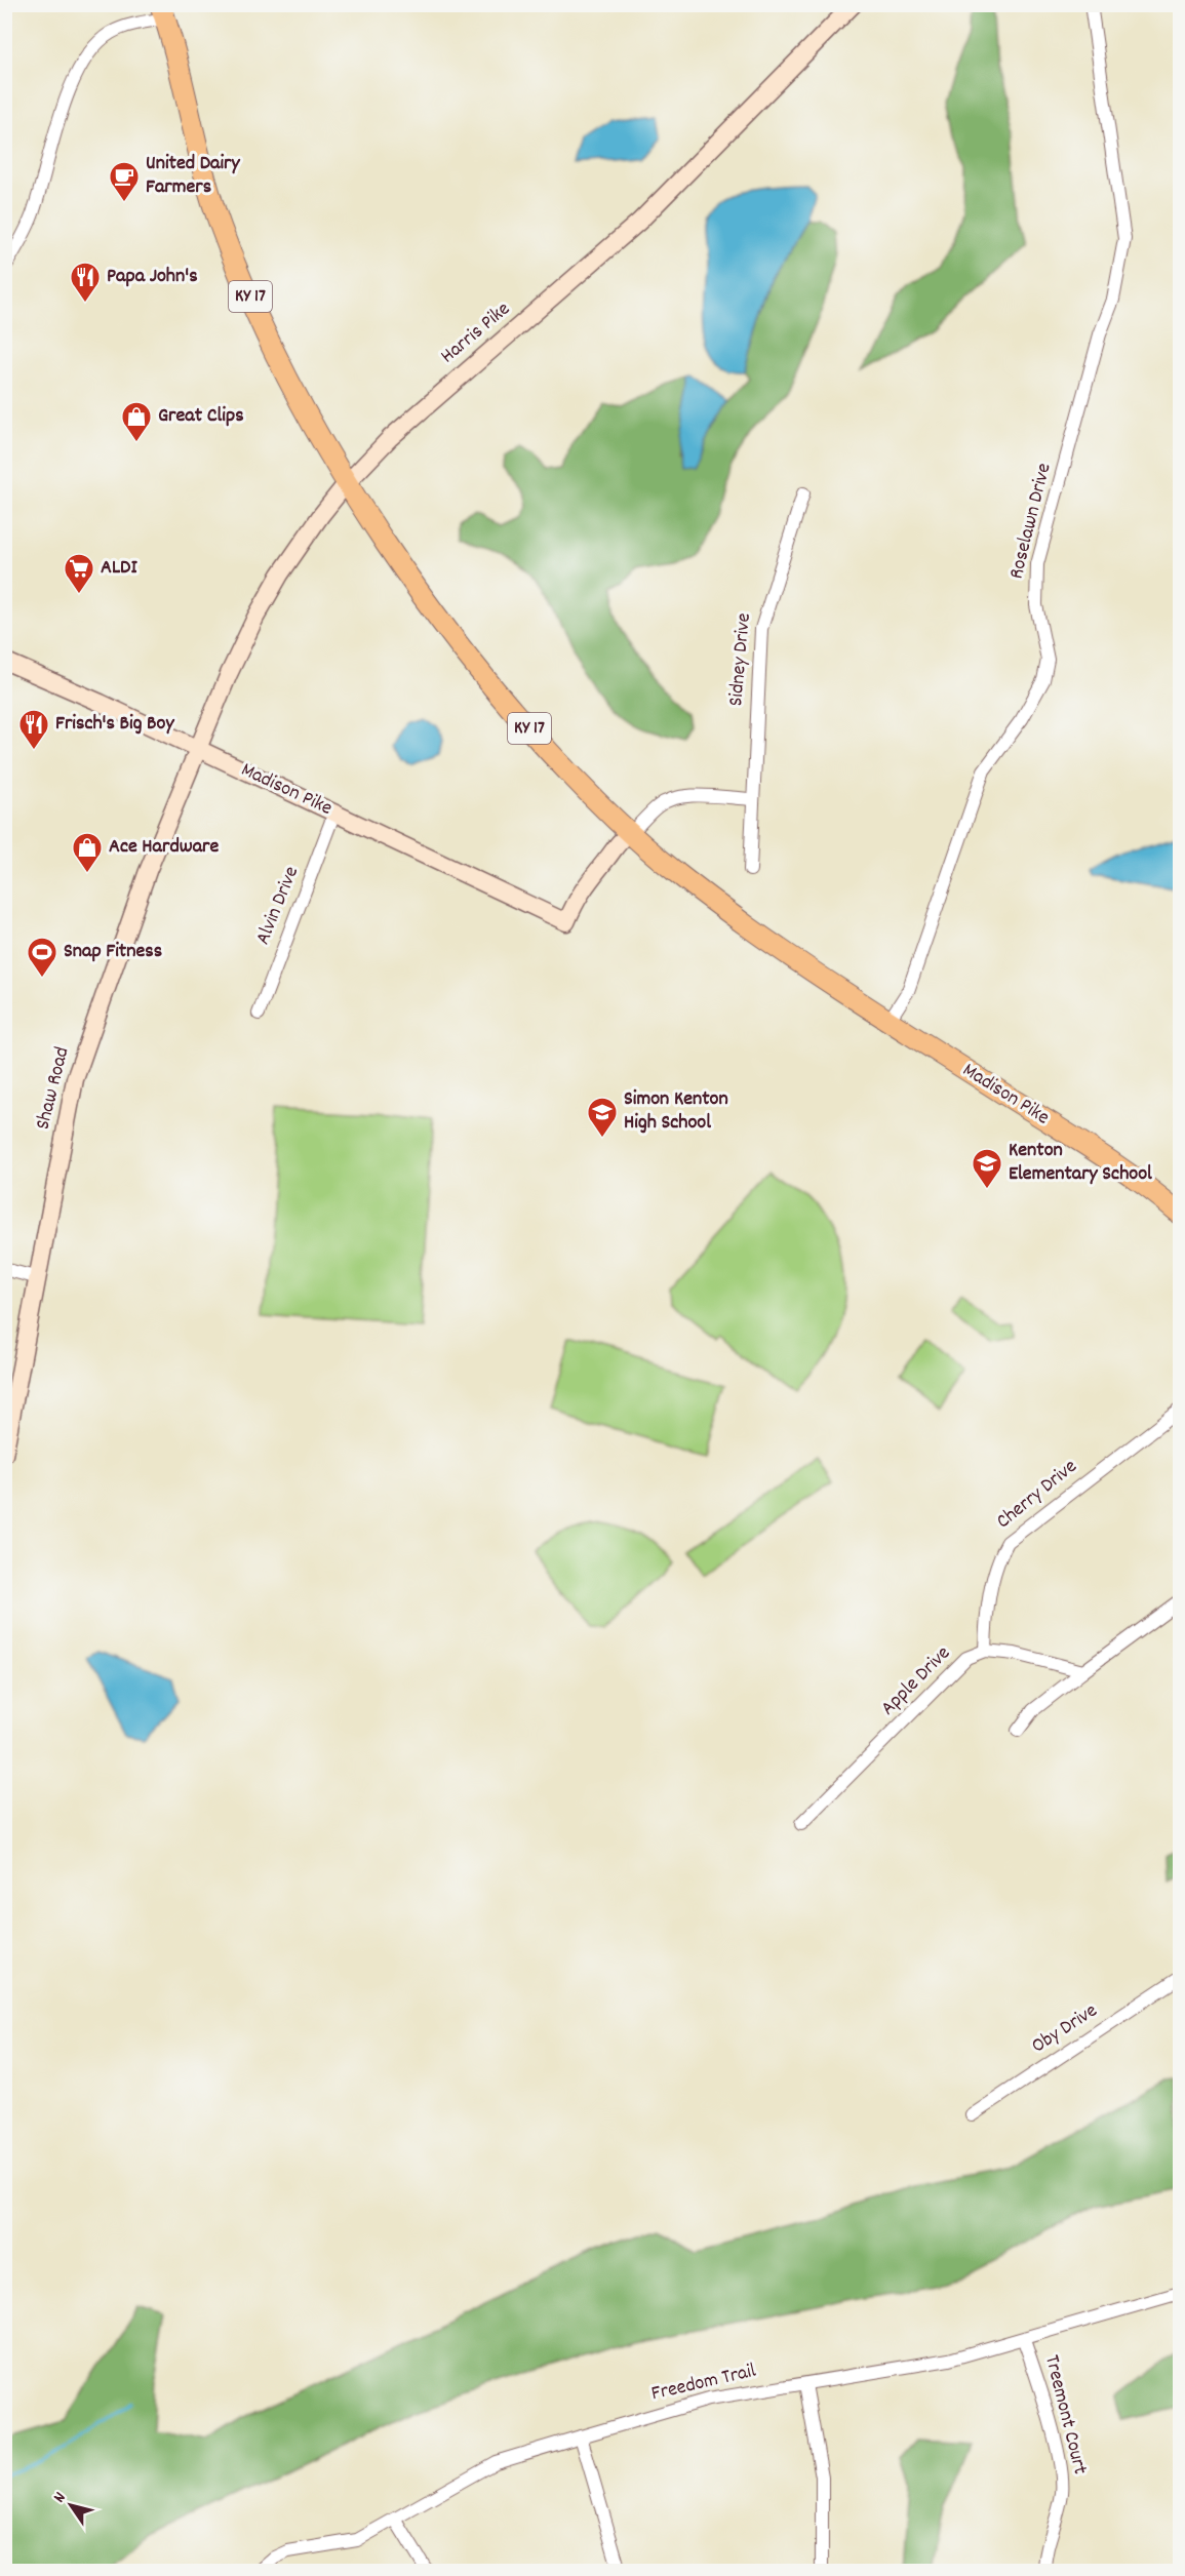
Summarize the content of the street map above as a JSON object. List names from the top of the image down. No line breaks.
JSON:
{"streets":{"main road":["KY 17","Harris Pike","Madison Pike","Shaw Road"],"street":["Roselawn Drive","Sidney Drive","Alvin Drive","Cherry Drive","Apple Drive","Oby Drive","Freedom Trail","Treemont Court"]},"crossings":[["KY 17","Harris Pike"],["KY 17","Roselawn Drive"],["KY 17","Madison Pike"],["Harris Pike","Madison Pike"],["Harris Pike","Shaw Road"],["Roselawn Drive","Madison Pike"],["Madison Pike","Alvin Drive"],["Madison Pike","Shaw Road"],["Cherry Drive","Apple Drive"],["Freedom Trail","Treemont Court"]],"places":{"cafe":["United Dairy Farmers"],"restaurant":["Papa John's","Frisch's Big Boy"],"shop":["Great Clips","Ace Hardware"],"supermarket":["ALDI"],"sports":["Snap Fitness"],"school or university":["Simon Kenton High School","Kenton Elementary School"]},"north":"top left"}
